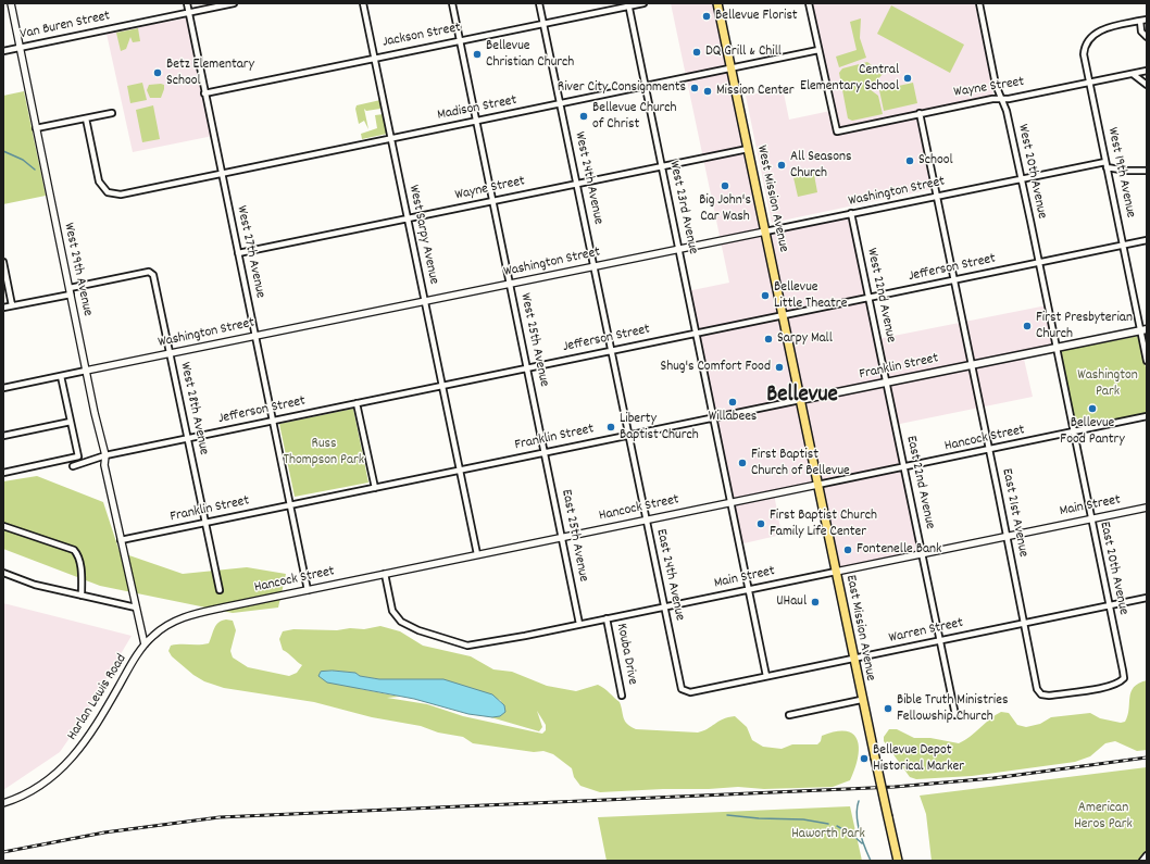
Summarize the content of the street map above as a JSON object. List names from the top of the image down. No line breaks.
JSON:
{"streets":{"main road":["West Mission Avenue","Franklin Street","East Mission Avenue"],"street":["Van Buren Street","Jackson Street","Wayne Street","Madison Street","West 20th Avenue","West 19th Avenue","West 24th Avenue","Washington Street","West 23rd Avenue","West Sarpy Avenue","West 27th Avenue","Jefferson Street","West 29th Avenue","West 22nd Avenue","West 25th Avenue","West 28th Avenue","Hancock Street","East 22nd Avenue","Main Street","East 21st Avenue","East 25th Avenue","East 20th Avenue","East 24th Avenue","Warren Street","Kouba Drive","Harlan Lewis Road"]},"crossings":[["Van Buren Street","West 27th Avenue"],["Van Buren Street","West 29th Avenue"],["Jackson Street","West 24th Avenue"],["Jackson Street","West 23rd Avenue"],["Jackson Street","West Sarpy Avenue"],["Jackson Street","West 27th Avenue"],["Jackson Street","West 25th Avenue"],["Wayne Street","Madison Street"],["Wayne Street","West 20th Avenue"],["Wayne Street","West 19th Avenue"],["Wayne Street","West 24th Avenue"],["Wayne Street","West Mission Avenue"],["Wayne Street","West 23rd Avenue"],["Wayne Street","West Sarpy Avenue"],["Wayne Street","West 27th Avenue"],["Wayne Street","West 25th Avenue"],["Wayne Street","East 21st Avenue"],["Madison Street","West 24th Avenue"],["Madison Street","West Mission Avenue"],["Madison Street","West 23rd Avenue"],["Madison Street","West Sarpy Avenue"],["Madison Street","West 27th Avenue"],["Madison Street","West 25th Avenue"],["West 20th Avenue","Washington Street"],["West 20th Avenue","Jefferson Street"],["West 20th Avenue","Franklin Street"],["West 20th Avenue","East 20th Avenue"],["West 19th Avenue","Washington Street"],["West 19th Avenue","Jefferson Street"],["West 19th Avenue","Franklin Street"],["West 24th Avenue","Washington Street"],["West 24th Avenue","Jefferson Street"],["West 24th Avenue","Franklin Street"],["West 24th Avenue","East 24th Avenue"],["Washington Street","West Mission Avenue"],["Washington Street","West 23rd Avenue"],["Washington Street","West Sarpy Avenue"],["Washington Street","West 27th Avenue"],["Washington Street","West 29th Avenue"],["Washington Street","West 22nd Avenue"],["Washington Street","West 25th Avenue"],["Washington Street","West 28th Avenue"],["Washington Street","East 21st Avenue"],["West Mission Avenue","Jefferson Street"],["West Mission Avenue","Franklin Street"],["West Mission Avenue","East Mission Avenue"],["West 23rd Avenue","Jefferson Street"],["West 23rd Avenue","Franklin Street"],["West 23rd Avenue","Hancock Street"],["West 23rd Avenue","Main Street"],["West 23rd Avenue","Warren Street"],["West Sarpy Avenue","Jefferson Street"],["West Sarpy Avenue","Franklin Street"],["West Sarpy Avenue","Hancock Street"],["West 27th Avenue","Jefferson Street"],["West 27th Avenue","Franklin Street"],["West 27th Avenue","Hancock Street"],["Jefferson Street","West 29th Avenue"],["Jefferson Street","West 22nd Avenue"],["Jefferson Street","West 25th Avenue"],["Jefferson Street","West 28th Avenue"],["Jefferson Street","East 21st Avenue"],["West 29th Avenue","Franklin Street"],["West 29th Avenue","West 28th Avenue"],["West 29th Avenue","Hancock Street"],["West 29th Avenue","Harlan Lewis Road"],["West 22nd Avenue","Franklin Street"],["West 22nd Avenue","East 22nd Avenue"],["West 25th Avenue","Franklin Street"],["West 25th Avenue","East 25th Avenue"],["Franklin Street","West 28th Avenue"],["Franklin Street","East 22nd Avenue"],["Franklin Street","East 21st Avenue"],["Franklin Street","East 25th Avenue"],["Franklin Street","East 20th Avenue"],["Franklin Street","East 24th Avenue"],["Franklin Street","East Mission Avenue"],["Hancock Street","East 22nd Avenue"],["Hancock Street","Main Street"],["Hancock Street","East 21st Avenue"],["Hancock Street","East 25th Avenue"],["Hancock Street","East 20th Avenue"],["Hancock Street","East 24th Avenue"],["Hancock Street","East Mission Avenue"],["Hancock Street","Harlan Lewis Road"],["East 22nd Avenue","Main Street"],["East 22nd Avenue","Warren Street"],["Main Street","East 21st Avenue"],["Main Street","East 25th Avenue"],["Main Street","East 20th Avenue"],["Main Street","East 24th Avenue"],["Main Street","East Mission Avenue"],["Main Street","Kouba Drive"],["East 21st Avenue","East 20th Avenue"],["East 21st Avenue","Warren Street"],["East 20th Avenue","Warren Street"],["East 24th Avenue","Warren Street"],["East Mission Avenue","Warren Street"]],"districts":["Bellevue"],"parks":["Washington Park","Russ Thompson Park","American Heros Park","Haworth Park"],"places":["Bellevue Florist","DQ Grill & Chill","Bellevue Christian Church","Betz Elementary School","Central Elementary School","River City Consignments","Mission Center","Bellevue Church of Christ","School","All Seasons Church","Big John's Car Wash","Bellevue Little Theatre","First Presbyterian Church","Sarpy Mall","Shug's Comfort Food","Willabees","Bellevue Food Pantry","Liberty Baptist Church","First Baptist Church of Bellevue","First Baptist Church Family Life Center","Fontenelle Bank","UHaul","Bible Truth Ministries Fellowship Church","Bellevue Depot Historical Marker"]}
